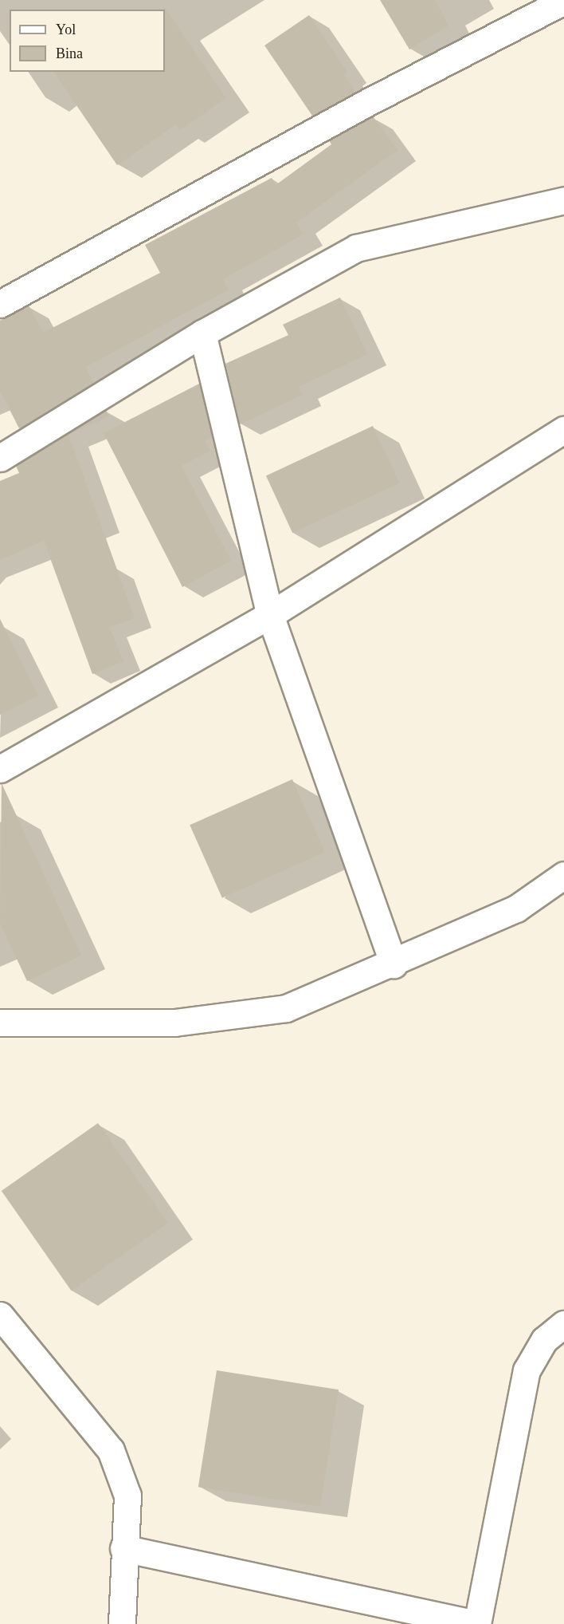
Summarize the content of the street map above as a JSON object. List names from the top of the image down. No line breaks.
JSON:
{"legend":["Yol","Bina"]}
